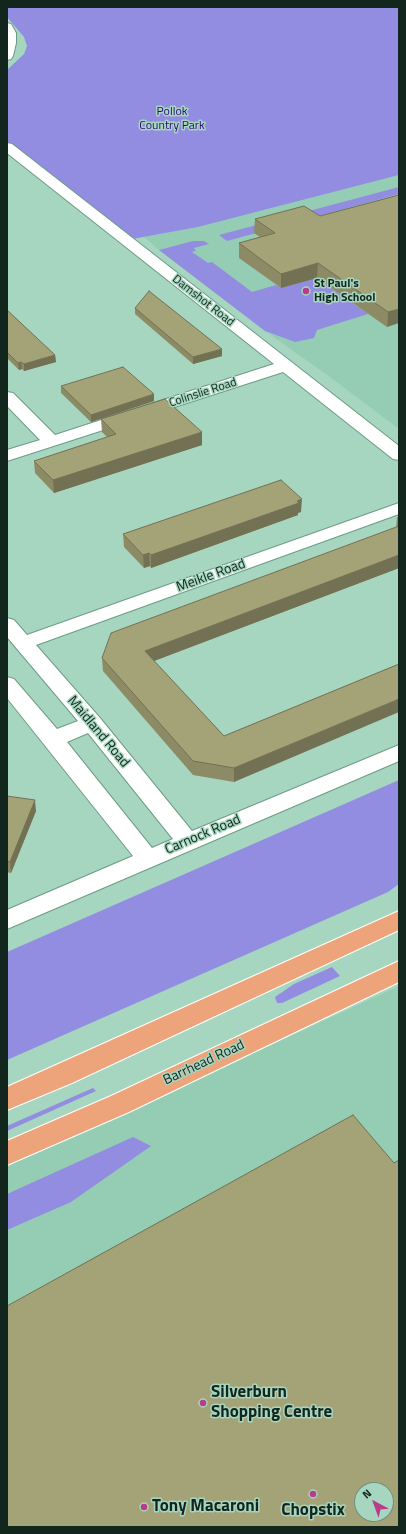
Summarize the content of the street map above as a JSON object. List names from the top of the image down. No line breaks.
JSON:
{"streets":{"main road":["Barrhead Road"],"street":["Damshot Road","Colinslie Road","Meikle Road","Maidland Road","Carnock Road"]},"crossings":[["Damshot Road","Colinslie Road"],["Meikle Road","Maidland Road"],["Maidland Road","Carnock Road"]],"parks":["Pollok Country Park"],"places":["St Paul's High School","Silverburn Shopping Centre","Chopstix","Tony Macaroni"],"north":"top left"}
